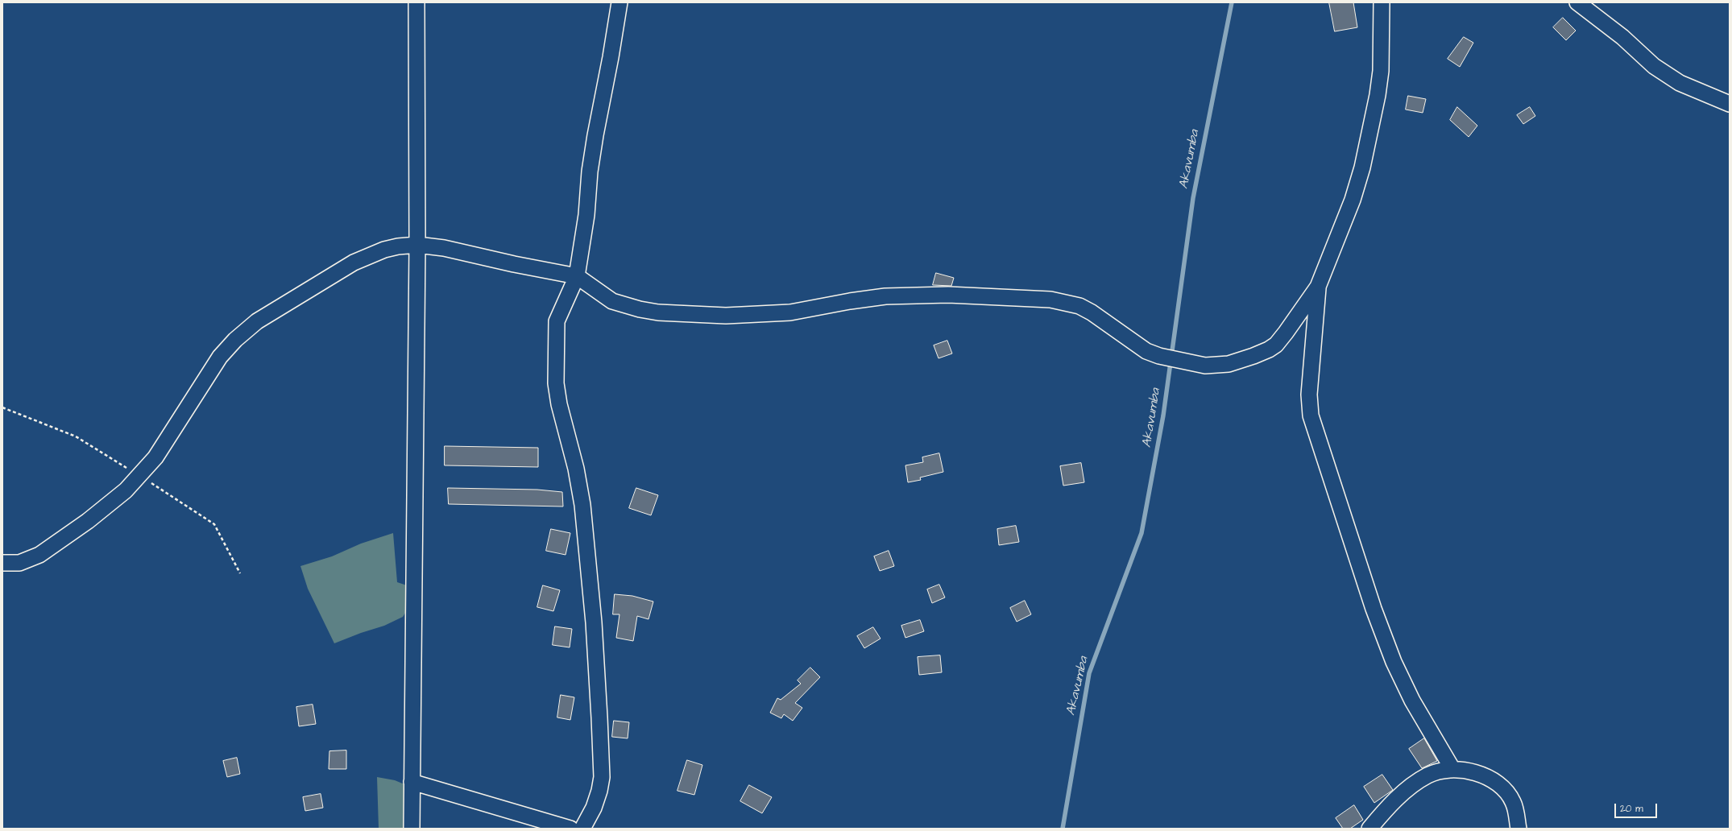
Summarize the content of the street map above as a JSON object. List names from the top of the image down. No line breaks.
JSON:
{"water":["Akavumba"],"scale_bar":"20 m"}
